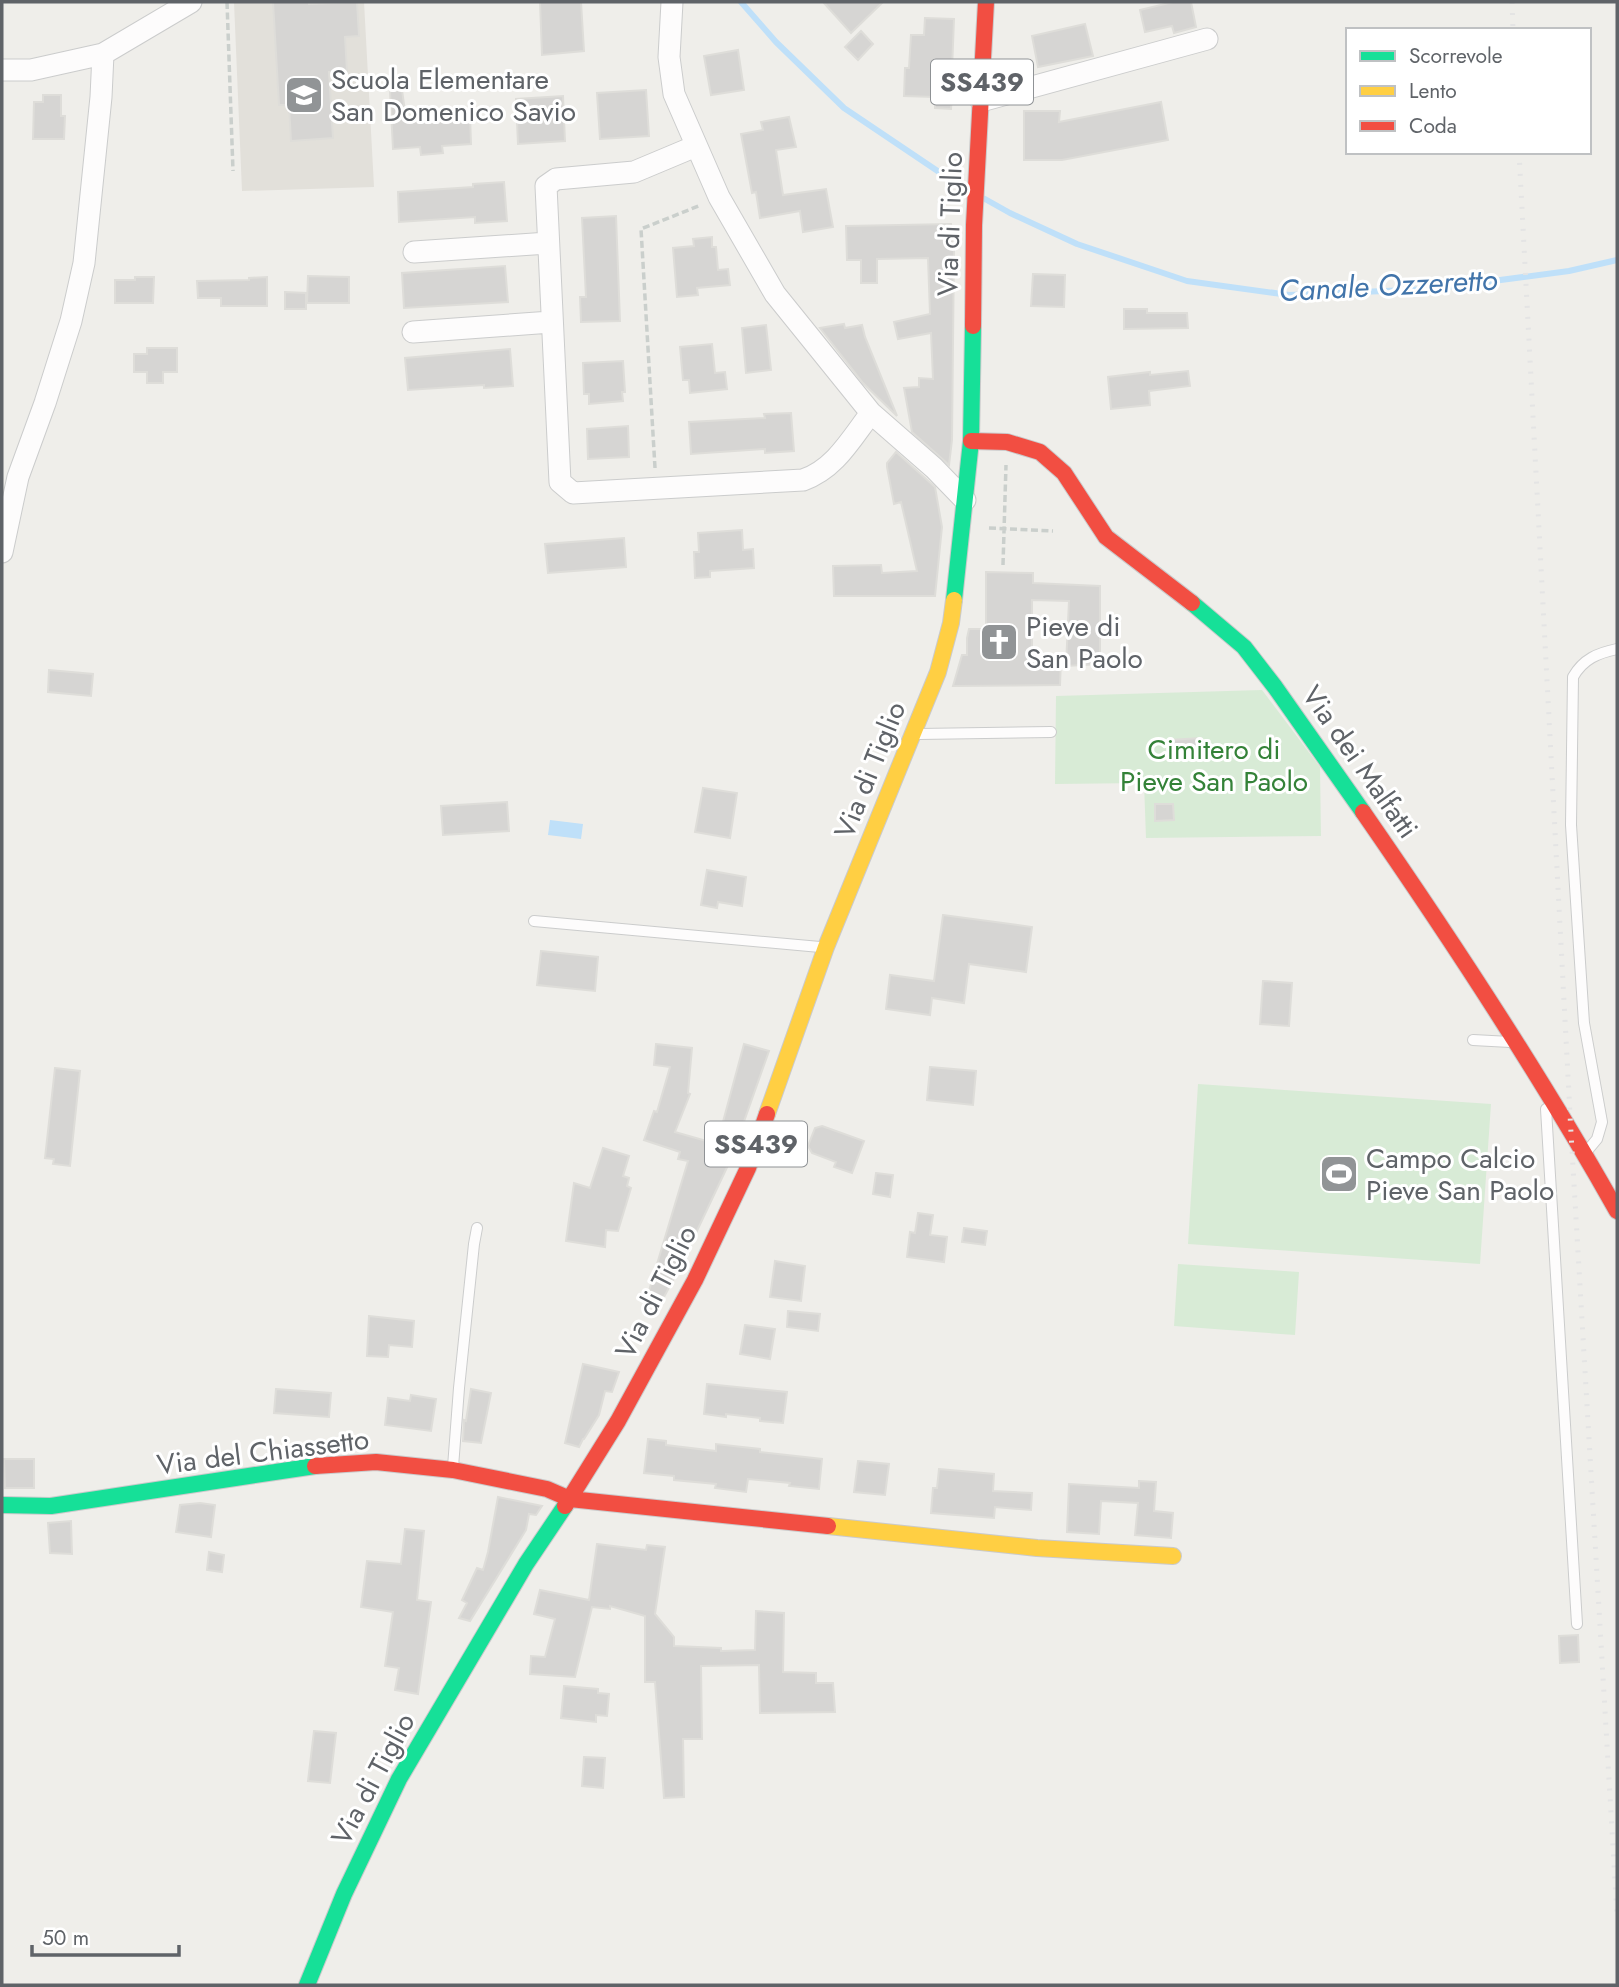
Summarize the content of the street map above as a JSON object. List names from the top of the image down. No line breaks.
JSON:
{"streets":{"street":["SS439","Via di Tiglio","Via dei Malfatti","Via del Chiassetto"]},"crossings":[["Via di Tiglio","Via dei Malfatti"],["Via di Tiglio","Via del Chiassetto"]],"water":["Canale Ozzeretto"],"parks":["Cimitero di Pieve San Paolo"],"places":{"school or university":["Scuola Elementare San Domenico Savio"],"church":["Pieve di San Paolo"],"sports":["Campo Calcio Pieve San Paolo"]},"legend":["Scorrevole","Lento","Coda"],"scale_bar":"50 m"}
